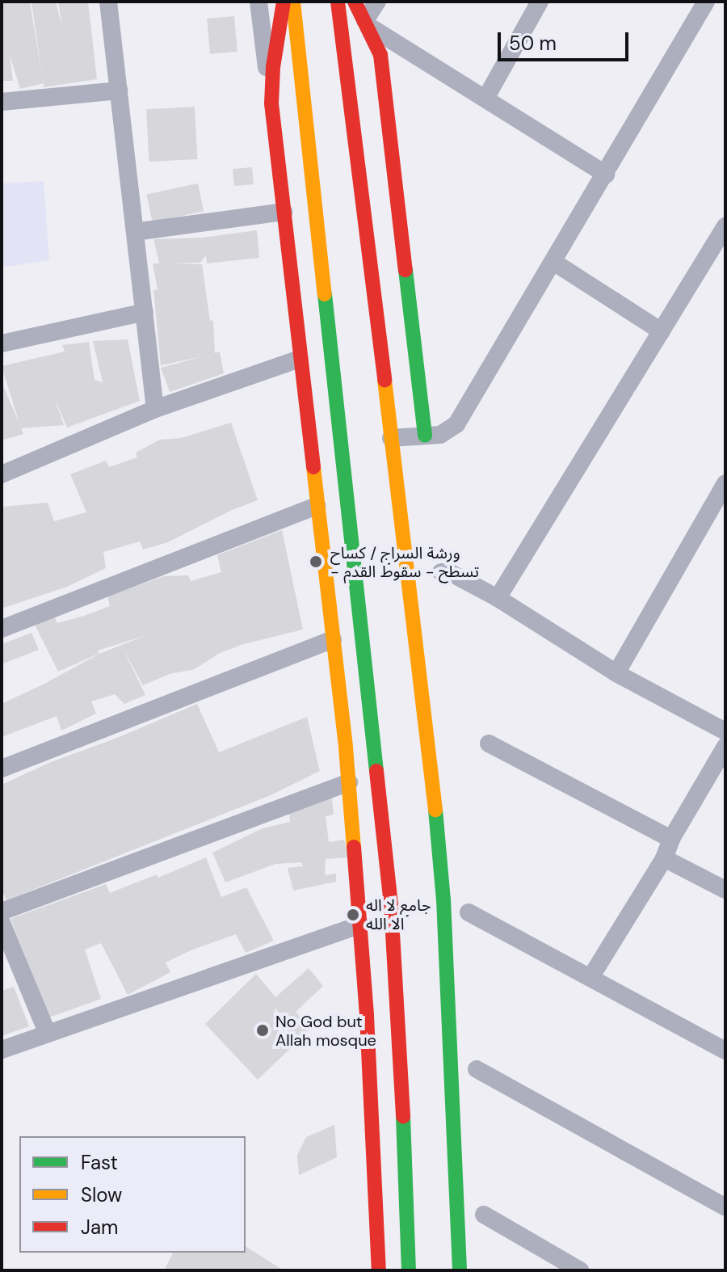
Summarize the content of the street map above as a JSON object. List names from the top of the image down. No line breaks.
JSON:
{"places":["ورشة السراج / كساح - تسطح - سقوط القدم","جامع لا اله الا الله","No God but Allah mosque"],"legend":["Fast","Slow","Jam"],"scale_bar":"50 m"}
